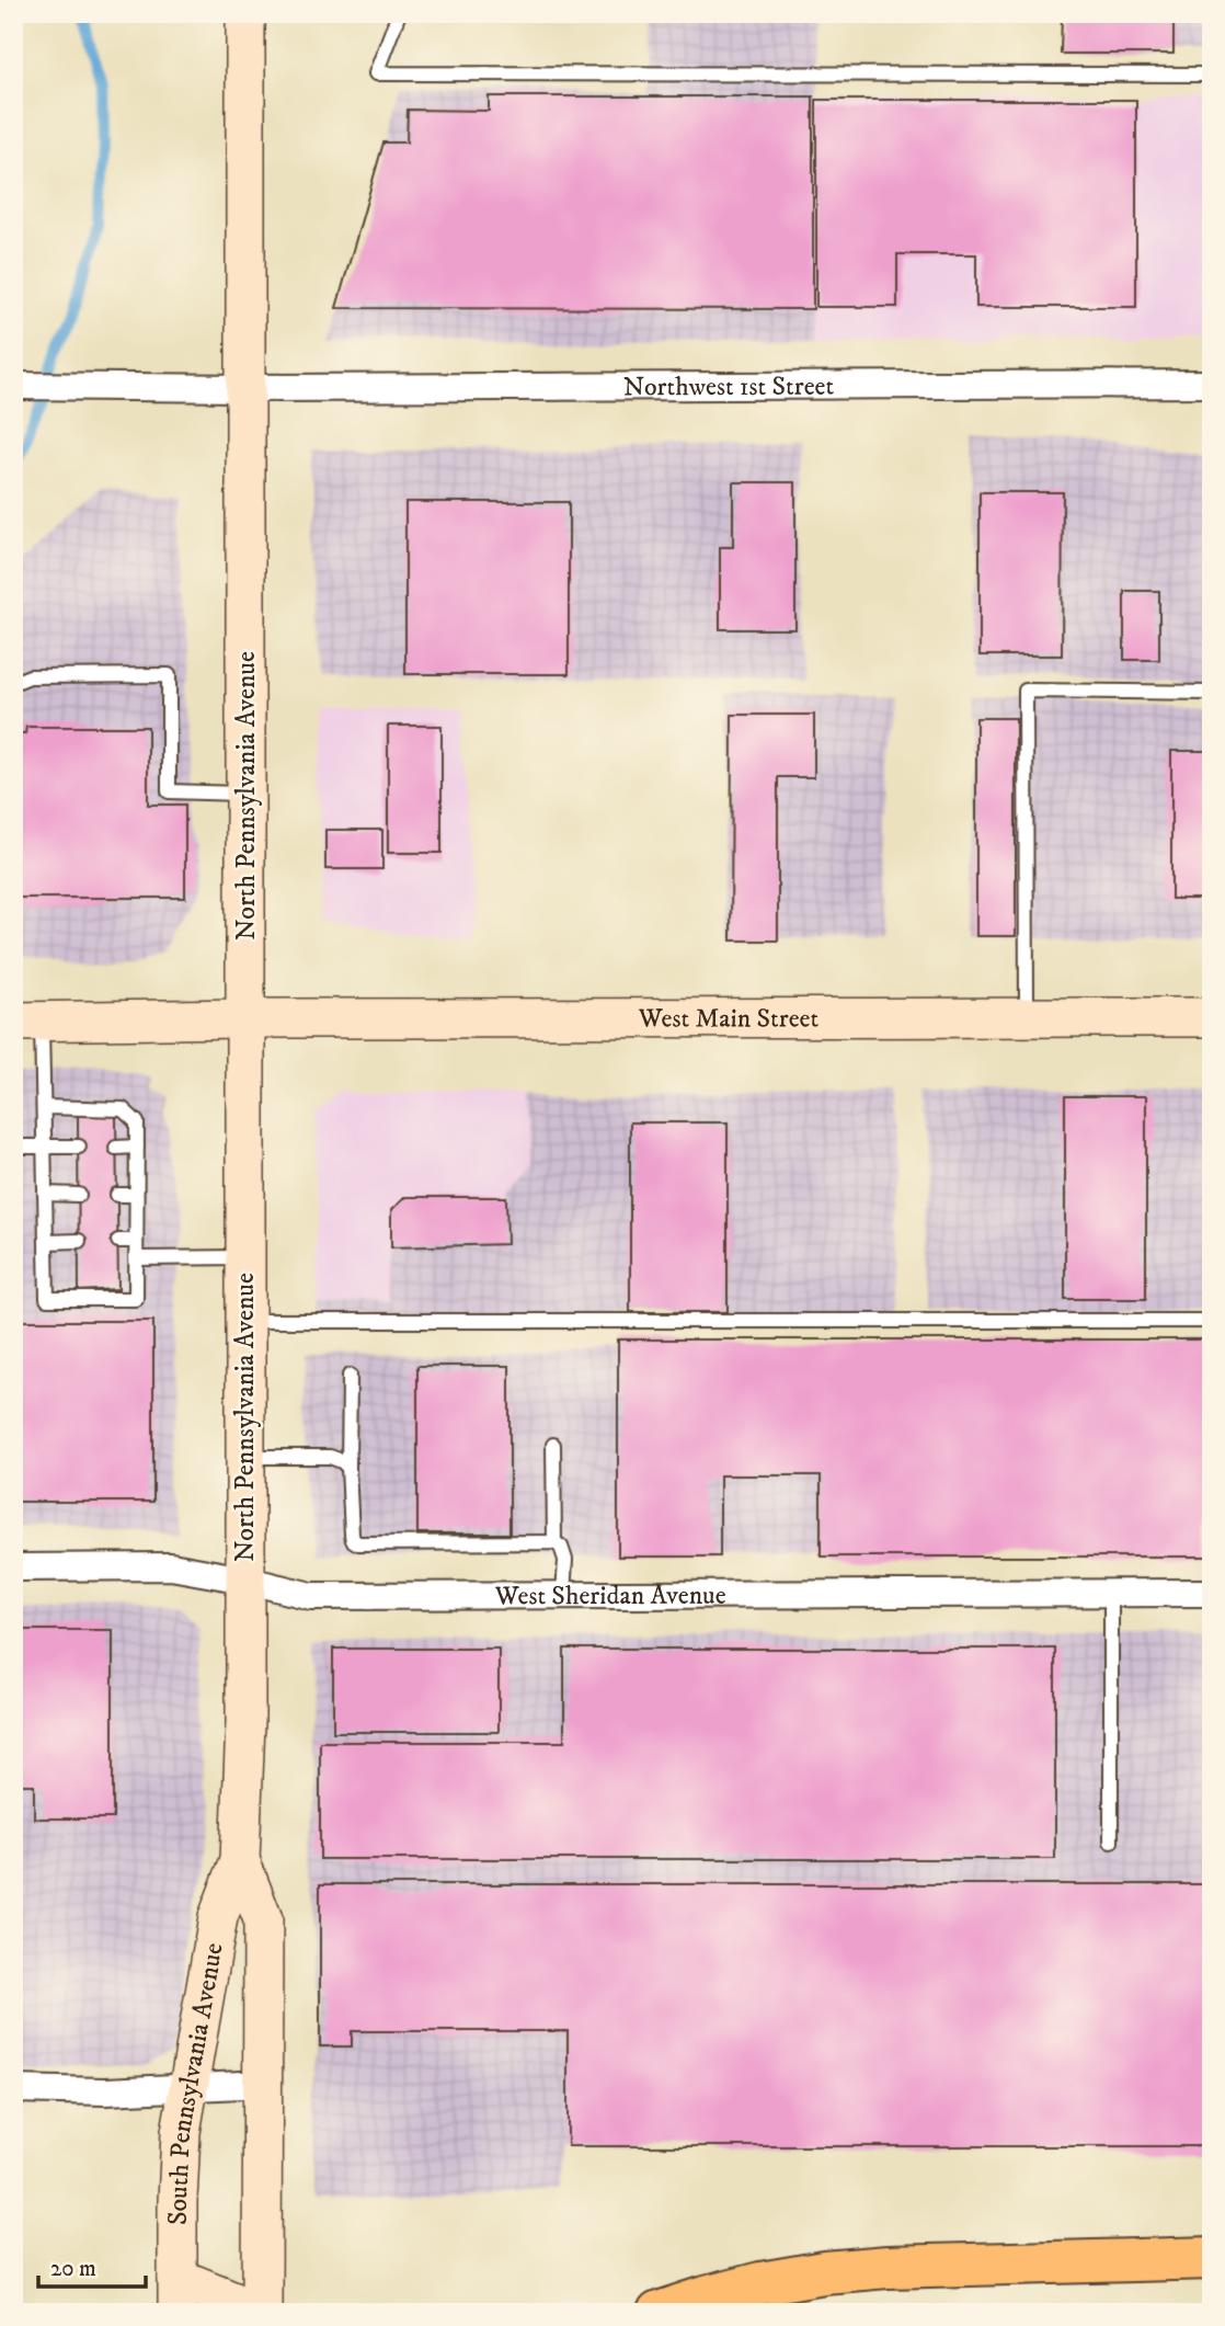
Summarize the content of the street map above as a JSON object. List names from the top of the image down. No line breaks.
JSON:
{"streets":{"main road":["North Pennsylvania Avenue","West Main Street","South Pennsylvania Avenue"],"street":["Northwest 1st Street","West Sheridan Avenue"]},"crossings":[["Northwest 1st Street","North Pennsylvania Avenue"],["North Pennsylvania Avenue","West Main Street"],["North Pennsylvania Avenue","West Sheridan Avenue"],["North Pennsylvania Avenue","South Pennsylvania Avenue"],["West Sheridan Avenue","South Pennsylvania Avenue"]],"scale_bar":"20 m"}
